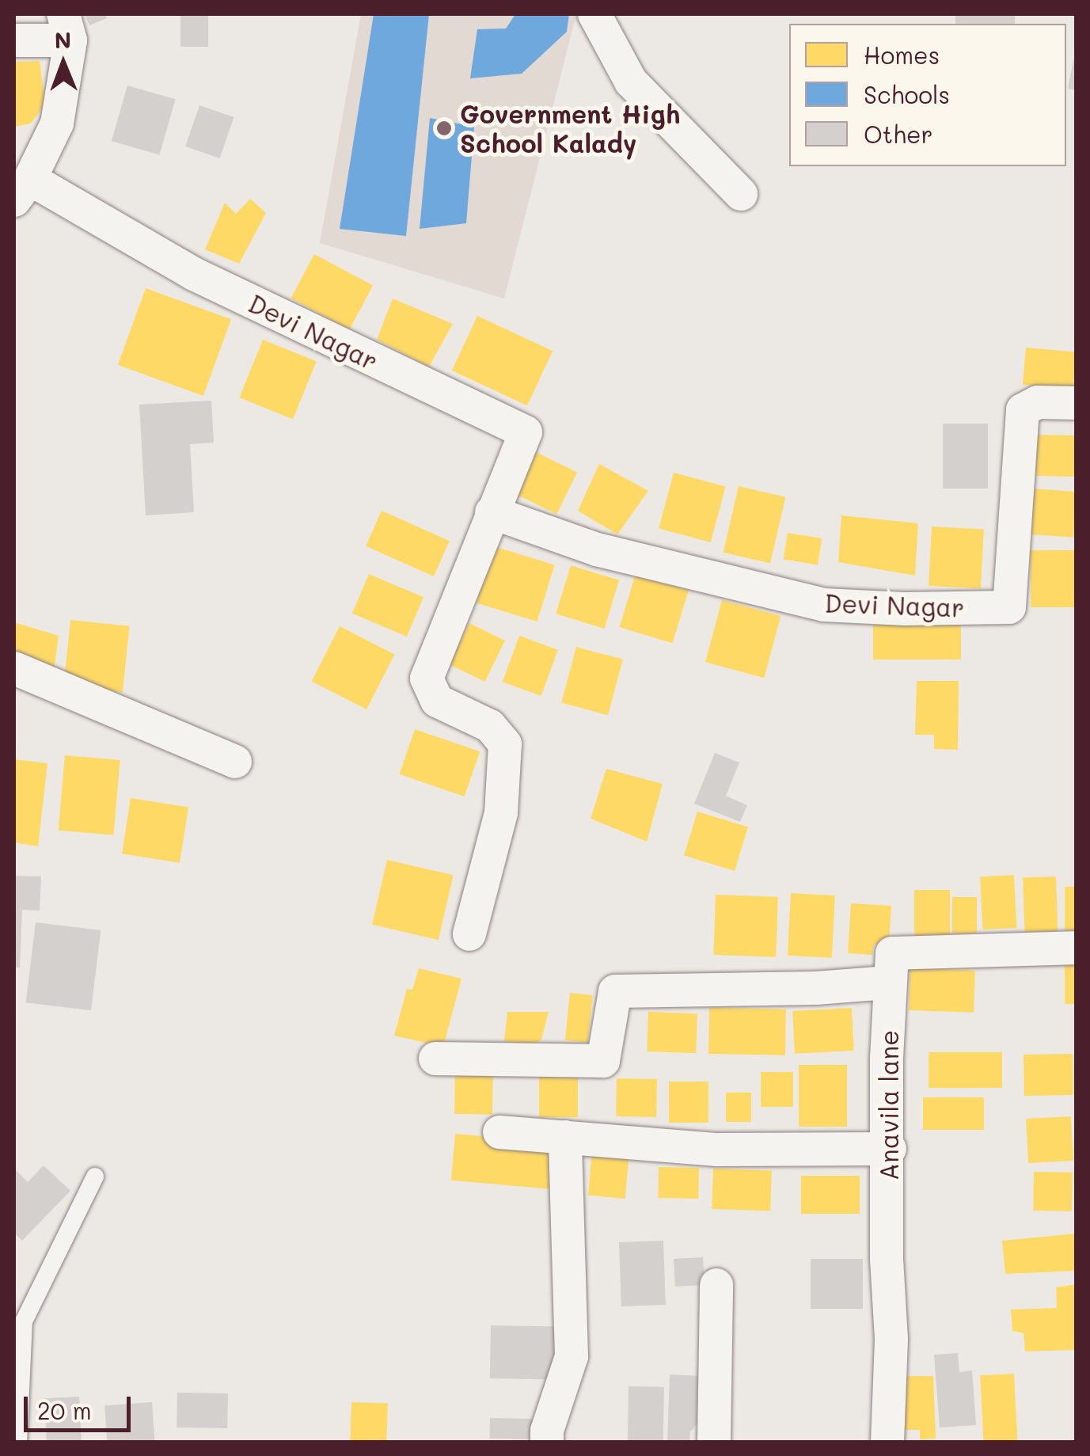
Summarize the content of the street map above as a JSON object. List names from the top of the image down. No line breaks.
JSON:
{"streets":{"street":["Devi Nagar","Anavila lane"]},"places":["Government High School Kalady"],"legend":["Homes","Schools","Other"],"scale_bar":"20 m","north":"top"}
